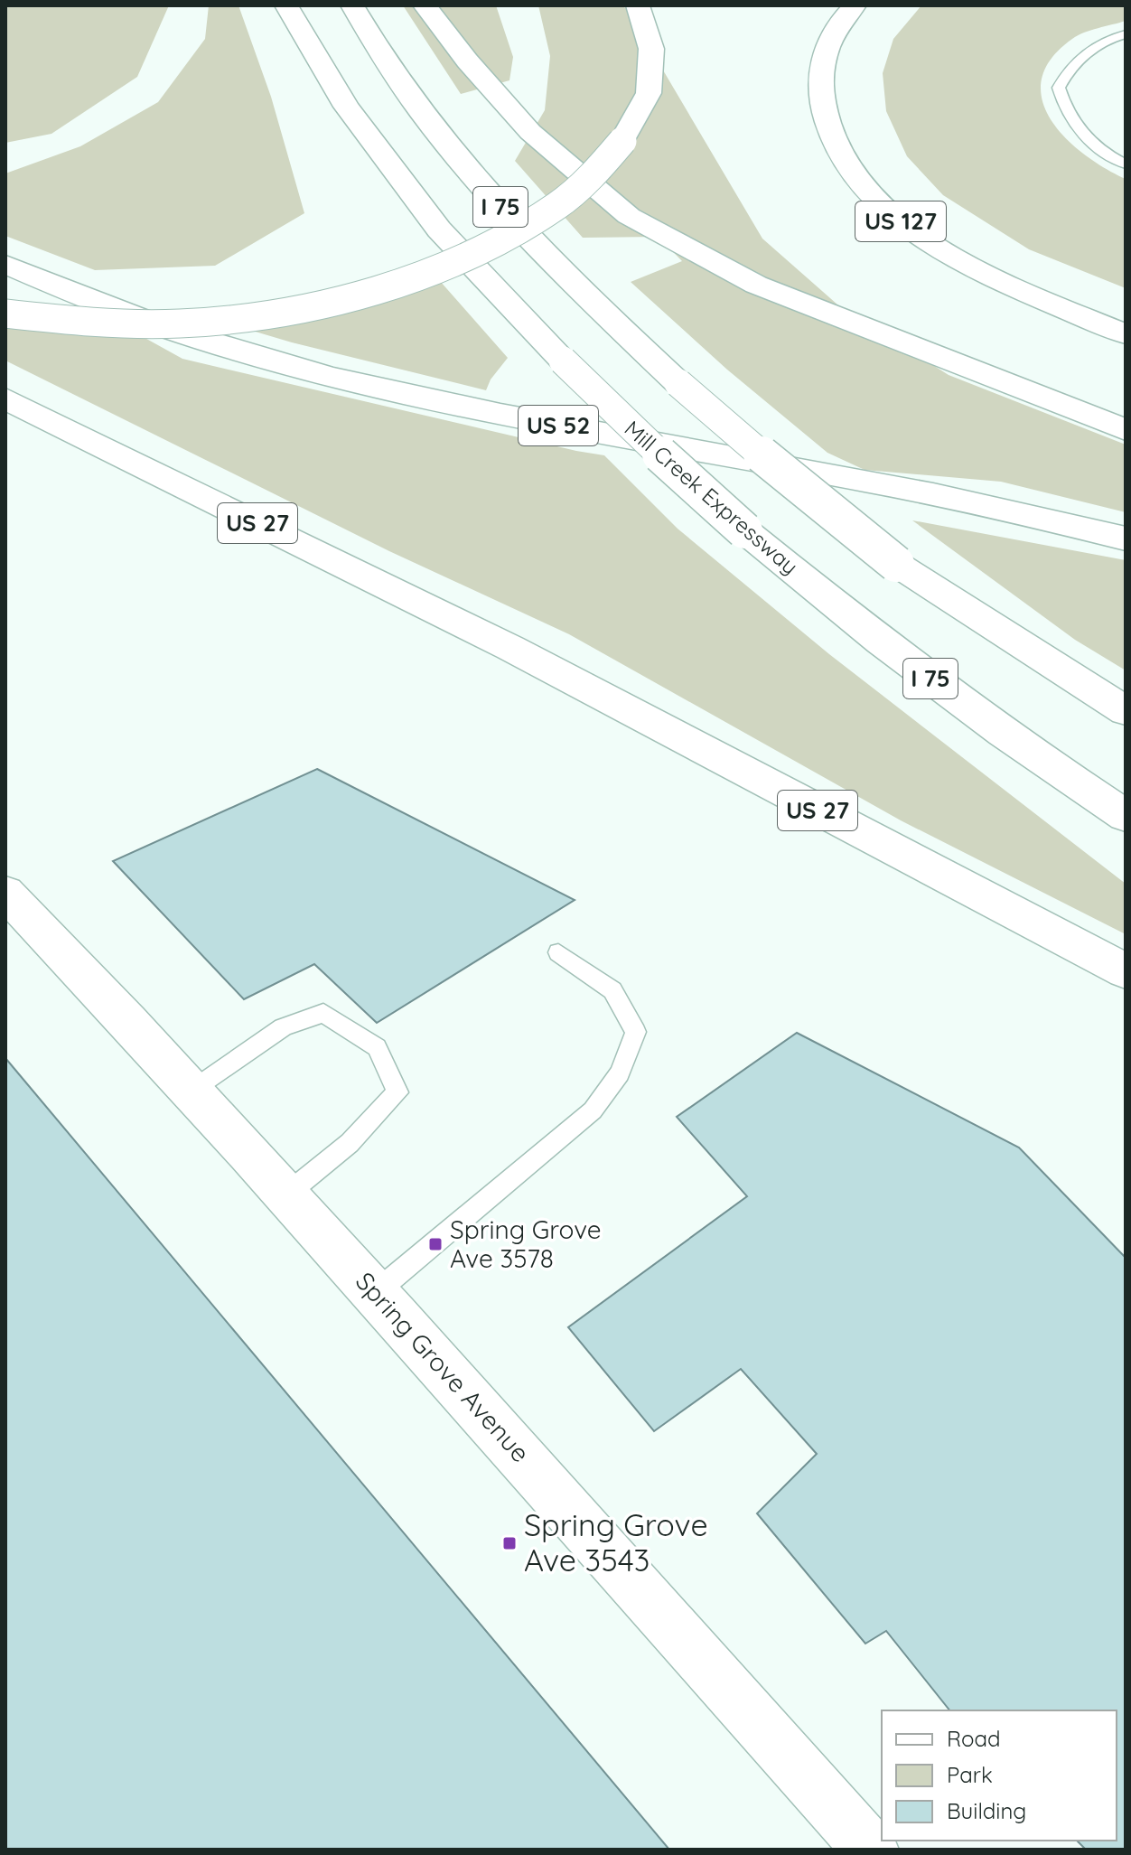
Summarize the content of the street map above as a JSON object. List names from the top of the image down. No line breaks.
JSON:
{"streets":{"main road":["I 75","US 127","US 52","Mill Creek Expressway","US 27","Spring Grove Avenue"]},"places":{"transit":["Spring Grove Ave 3578","Spring Grove Ave 3543"]},"legend":["Road","Park","Building"]}
